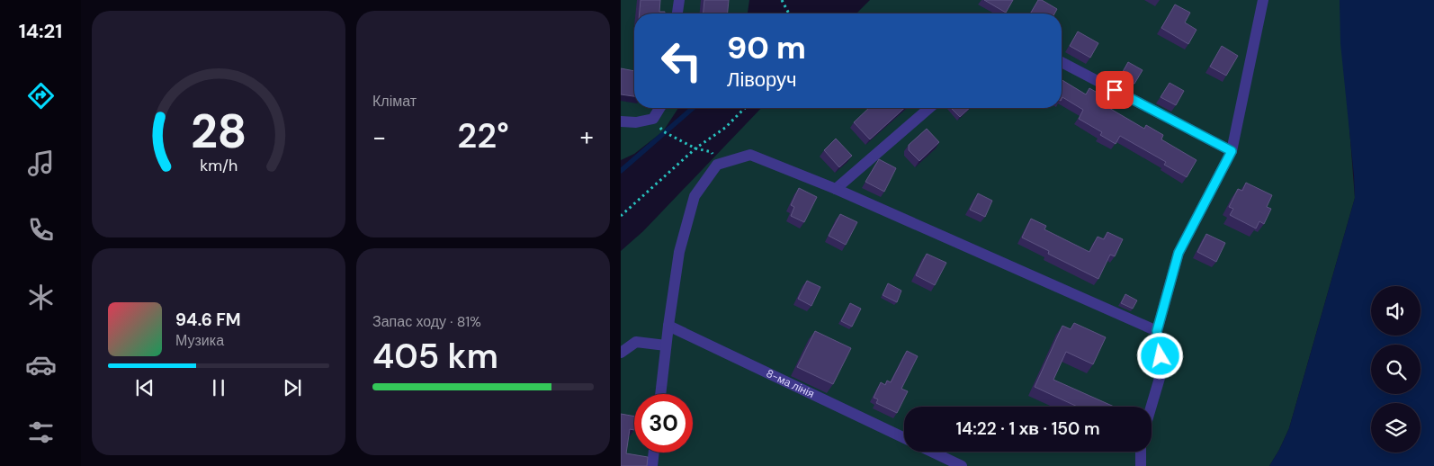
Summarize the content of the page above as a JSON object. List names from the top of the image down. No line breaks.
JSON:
{"streets":{"street":["8-ма лінія"]},"page":{"tabs":"14:21","tile":["Клімат",["Запас ходу · 81%","405 km"]],"turn":["90 m","Ліворуч"],"heat":["−","22°","+"],"song":["94.6 FM","Музика"],"limit":"30","trip":"14:22 · 1 хв · 150 m","gauge":["28","km/h"]}}
